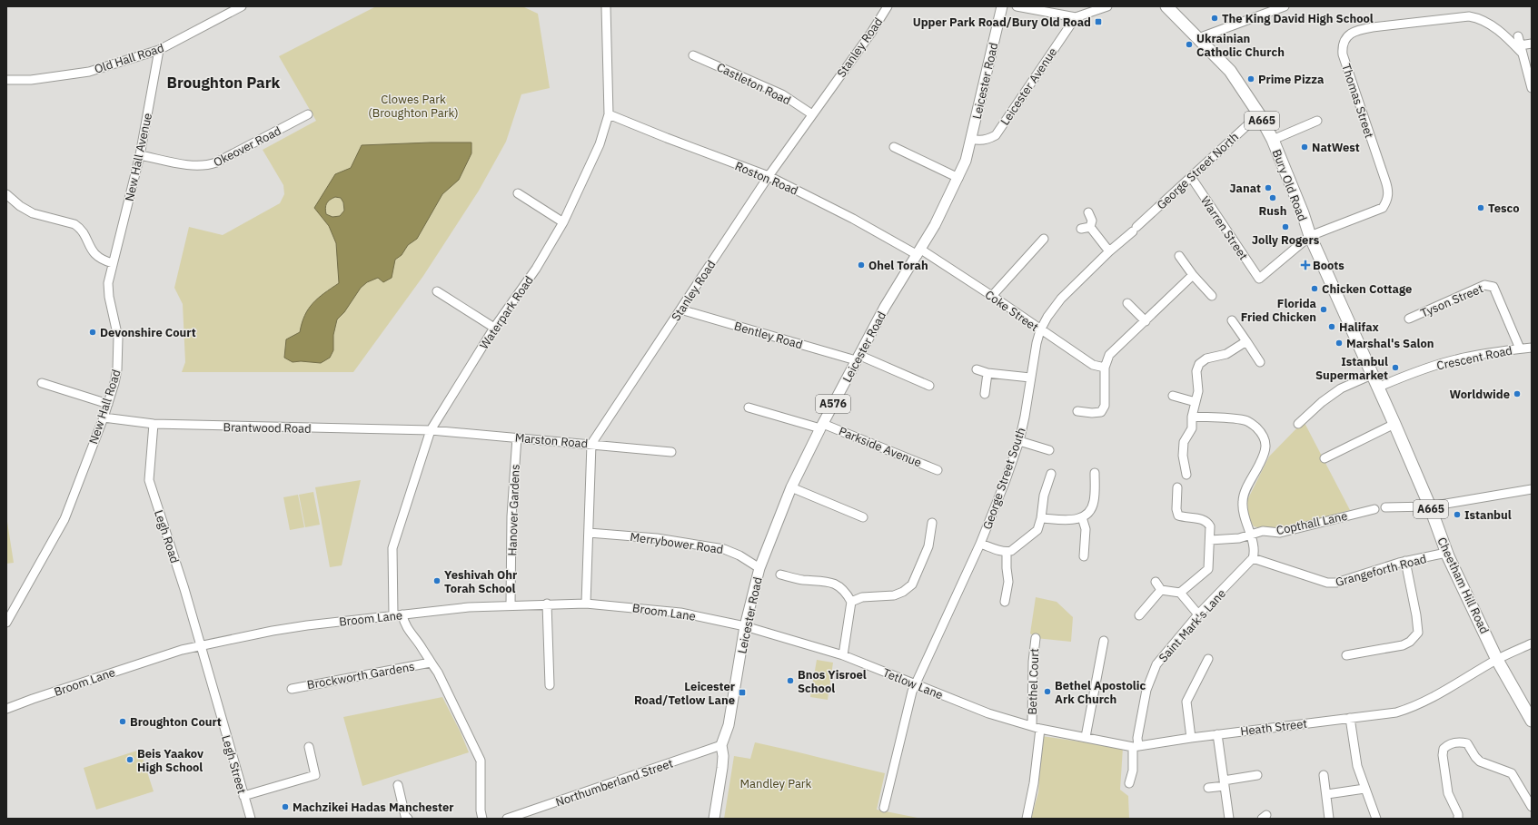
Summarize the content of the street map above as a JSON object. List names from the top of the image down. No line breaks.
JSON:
{"streets":{"highway":["A665","Bury Old Road","Cheetham Hill Road"],"main road":["Leicester Road","A576"],"street":["Stanley Road","Old Hall Road","Castleton Road","Leicester Avenue","Thomas Street","Okeover Road","New Hall Avenue","George Street North","Roston Road","Warren Street","Tyson Street","Coke Street","Waterpark Road","Bentley Road","Crescent Road","New Hall Road","Brantwood Road","Marston Road","Parkside Avenue","George Street South","Hanover Gardens","Copthall Lane","Legh Road","Merrybower Road","Grangeforth Road","Broom Lane","Saint Mark's Lane","Brockworth Gardens","Bethel Court","Tetlow Lane","Heath Street","Legh Street","Northumberland Street"]},"crossings":[["Stanley Road","Castleton Road"],["Stanley Road","Roston Road"],["Stanley Road","Bentley Road"],["Stanley Road","Marston Road"],["Old Hall Road","New Hall Avenue"],["Leicester Road","Leicester Avenue"],["Leicester Road","Roston Road"],["Leicester Road","Coke Street"],["Leicester Road","Bentley Road"],["Leicester Road","Parkside Avenue"],["Leicester Road","Merrybower Road"],["Leicester Road","Broom Lane"],["Leicester Road","Tetlow Lane"],["Leicester Road","Northumberland Street"],["Thomas Street","Bury Old Road"],["Thomas Street","Warren Street"],["Okeover Road","New Hall Avenue"],["New Hall Avenue","New Hall Road"],["George Street North","Bury Old Road"],["George Street North","Warren Street"],["George Street North","George Street South"],["Roston Road","Coke Street"],["Roston Road","Waterpark Road"],["Bury Old Road","Crescent Road"],["Bury Old Road","Cheetham Hill Road"],["Tyson Street","Crescent Road"],["Coke Street","George Street South"],["Waterpark Road","Brantwood Road"],["Waterpark Road","Marston Road"],["Waterpark Road","Broom Lane"],["Crescent Road","Cheetham Hill Road"],["New Hall Road","Brantwood Road"],["Brantwood Road","Marston Road"],["Brantwood Road","Legh Road"],["Marston Road","Hanover Gardens"],["George Street South","Tetlow Lane"],["Hanover Gardens","Broom Lane"],["Legh Road","Broom Lane"],["Legh Road","Legh Street"],["Grangeforth Road","Cheetham Hill Road"],["Grangeforth Road","Saint Mark's Lane"],["Cheetham Hill Road","Heath Street"],["Broom Lane","Tetlow Lane"],["Broom Lane","Legh Street"],["Saint Mark's Lane","Heath Street"],["Bethel Court","Tetlow Lane"],["Bethel Court","Heath Street"],["Tetlow Lane","Heath Street"]],"districts":["Broughton Park"],"parks":["Clowes Park (Broughton Park)","Mandley Park"],"places":{"other":["The King David High School","Ukrainian Catholic Church","Prime Pizza","NatWest","Janat","Rush","Tesco","Jolly Rogers","Ohel Torah","Chicken Cottage","Florida Fried Chicken","Halifax","Devonshire Court","Marshal's Salon","Istanbul Supermarket","Worldwide","Istanbul","Yeshivah Ohr Torah School","Bnos Yisroel School","Bethel Apostolic Ark Church","Broughton Court","Beis Yaakov High School","Machzikei Hadas Manchester"],"transit":["Upper Park Road/Bury Old Road","Leicester Road/Tetlow Lane"],"health":["Boots"]}}
